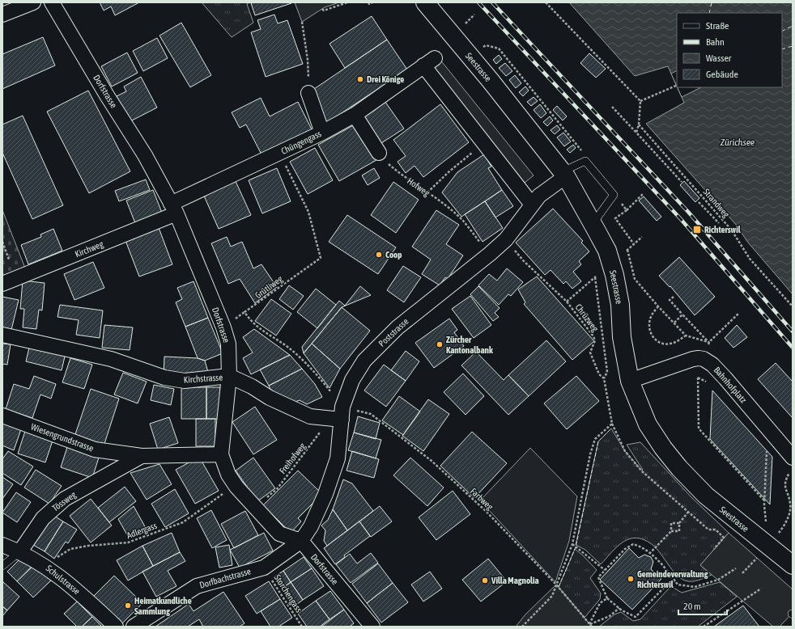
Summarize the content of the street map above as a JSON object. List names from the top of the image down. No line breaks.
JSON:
{"streets":{"main road":["Seestrasse"],"street":["Dorfstrasse","Chüngengass","Kirchweg","Poststrasse","Kirchstrasse","Bahnhofplatz","Wiesengrundstrasse","Tössweg","Dorfbachstrasse","Schulstrasse"],"path":["Hofweg","Strandweg","Grütliweg","Chrüzweg","Freihofweg","Farbweg","Adlergass","Storchengass"]},"crossings":[["Seestrasse","Poststrasse"],["Seestrasse","Bahnhofplatz"],["Dorfstrasse","Chüngengass"],["Dorfstrasse","Kirchweg"],["Dorfstrasse","Poststrasse"],["Dorfstrasse","Kirchstrasse"],["Dorfstrasse","Wiesengrundstrasse"],["Dorfstrasse","Freihofweg"],["Dorfstrasse","Adlergass"],["Dorfstrasse","Dorfbachstrasse"],["Chüngengass","Kirchweg"],["Chüngengass","Grütliweg"],["Chüngengass","Poststrasse"],["Hofweg","Poststrasse"],["Grütliweg","Poststrasse"],["Grütliweg","Kirchstrasse"],["Grütliweg","Freihofweg"],["Grütliweg","Farbweg"],["Chrüzweg","Poststrasse"],["Poststrasse","Kirchstrasse"],["Poststrasse","Freihofweg"],["Poststrasse","Farbweg"],["Poststrasse","Dorfbachstrasse"],["Kirchstrasse","Freihofweg"],["Kirchstrasse","Farbweg"],["Wiesengrundstrasse","Tössweg"],["Freihofweg","Farbweg"],["Tössweg","Schulstrasse"],["Adlergass","Schulstrasse"],["Dorfbachstrasse","Storchengass"]],"water":["Zürichsee"],"places":{"other":["Drei Könige","Coop","Zürcher Kantonalbank","Gemeindeverwaltung Richterswil","Villa Magnolia","Heimatkundliche Sammlung"],"transit":["Richterswil"]},"legend":["Straße","Bahn","Wasser","Gebäude"],"scale_bar":"20 m"}
